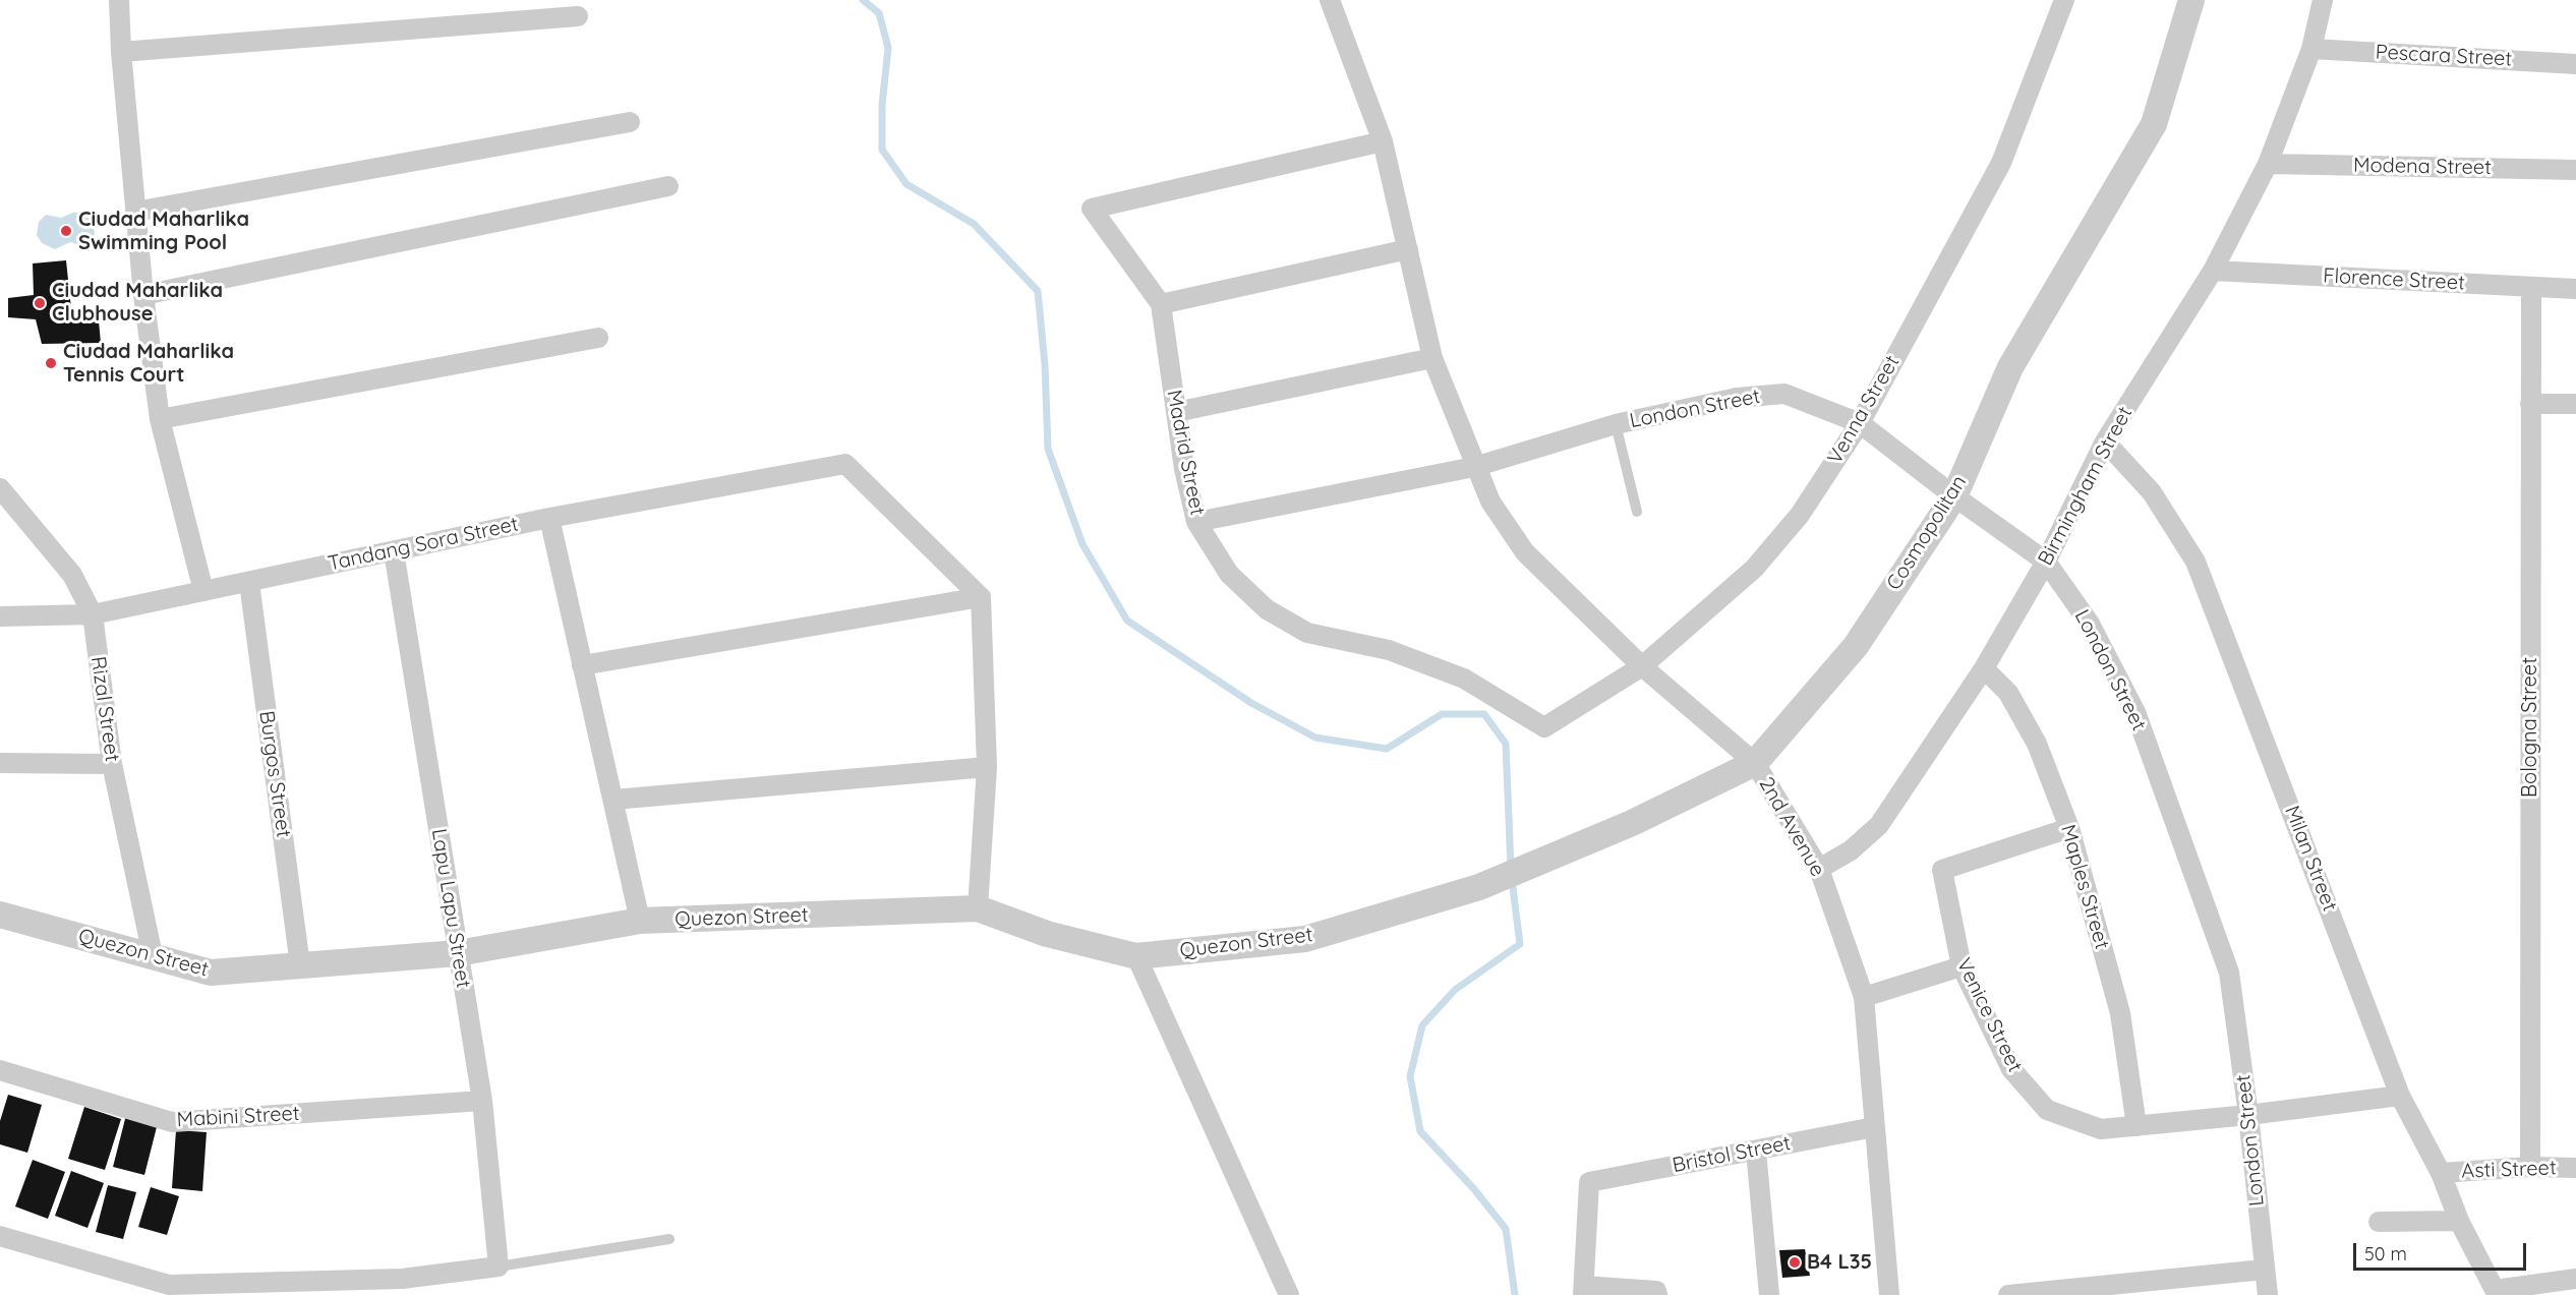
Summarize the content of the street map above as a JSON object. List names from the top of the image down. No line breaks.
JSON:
{"streets":{"street":["Pescara Street","Modena Street","Florence Street","London Street","Venna Street","Madrid Street","Birmingham Street","Cosmopolitan","Tandang Sora Street","Rizal Street","Bologna Street","Burgos Street","2nd Avenue","Milan Street","Maples Street","Lapu Lapu Street","Quezon Street","Venice Street","Mabini Street","Bristol Street","Asti Street"]},"crossings":[["Pescara Street","Birmingham Street"],["Modena Street","Birmingham Street"],["Florence Street","Birmingham Street"],["Florence Street","Bologna Street"],["London Street","Venna Street"],["London Street","Madrid Street"],["London Street","Birmingham Street"],["London Street","Cosmopolitan"],["London Street","2nd Avenue"],["London Street","Venice Street"],["Venna Street","Madrid Street"],["Venna Street","2nd Avenue"],["Madrid Street","2nd Avenue"],["Birmingham Street","2nd Avenue"],["Birmingham Street","Milan Street"],["Birmingham Street","Maples Street"],["Cosmopolitan","2nd Avenue"],["Cosmopolitan","Quezon Street"],["Tandang Sora Street","Rizal Street"],["Tandang Sora Street","Burgos Street"],["Tandang Sora Street","Lapu Lapu Street"],["Rizal Street","Quezon Street"],["Bologna Street","Asti Street"],["Burgos Street","Quezon Street"],["2nd Avenue","Bristol Street"],["Milan Street","Venice Street"],["Milan Street","Asti Street"],["Maples Street","Venice Street"],["Lapu Lapu Street","Quezon Street"],["Lapu Lapu Street","Mabini Street"]],"places":["Ciudad Maharlika Swimming Pool","Ciudad Maharlika Clubhouse","Ciudad Maharlika Tennis Court","B4 L35"],"scale_bar":"50 m"}
